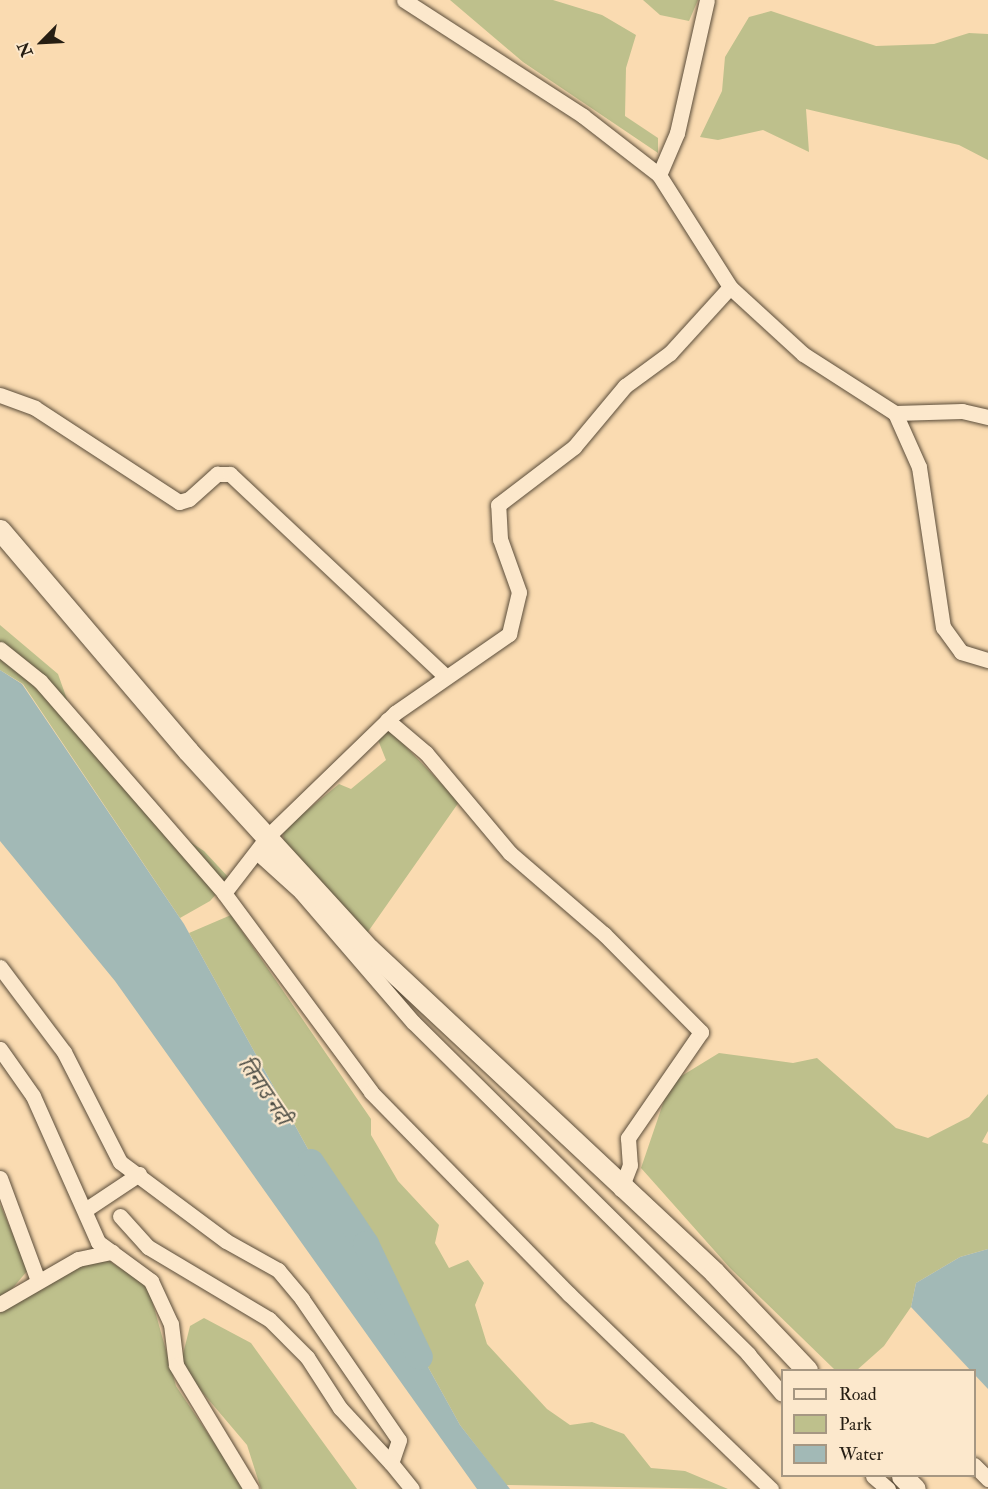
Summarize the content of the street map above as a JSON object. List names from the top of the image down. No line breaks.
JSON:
{"water":["तिनाउ नदी"],"legend":["Road","Park","Water"],"north":"bottom left"}
